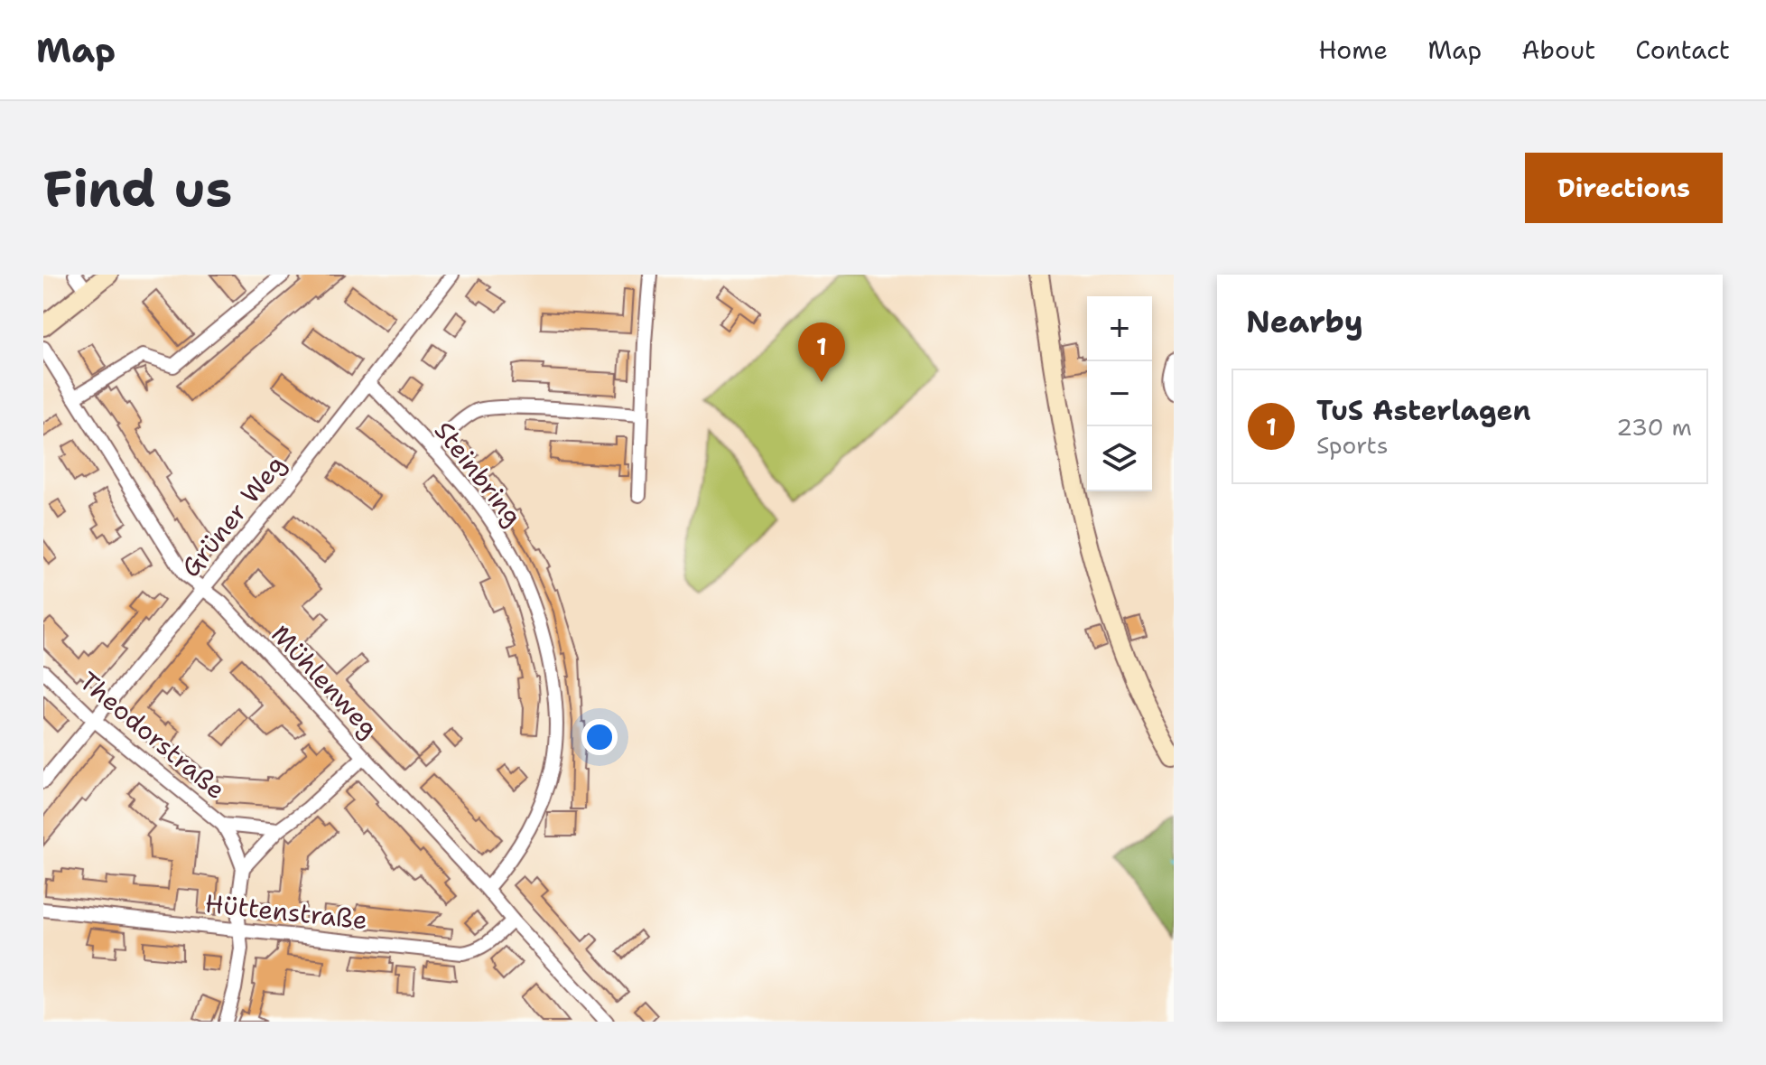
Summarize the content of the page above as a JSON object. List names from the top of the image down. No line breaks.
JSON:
{"streets":{"street":["Steinbring","Grüner Weg","Mühlenweg","Theodorstraße","Hüttenstraße"]},"crossings":[["Steinbring","Grüner Weg"],["Steinbring","Mühlenweg"],["Grüner Weg","Mühlenweg"],["Grüner Weg","Theodorstraße"],["Mühlenweg","Hüttenstraße"]],"page":{"header":"Map","nav":["Home","Map","About","Contact"],"buttons":"Directions","title":"Find us","heading":"Nearby","map_buttons":["+","−"],"pins":"1","list":[{"mark":"1","name":"TuS Asterlagen","note":"Sports","value":"230 m"}]}}
